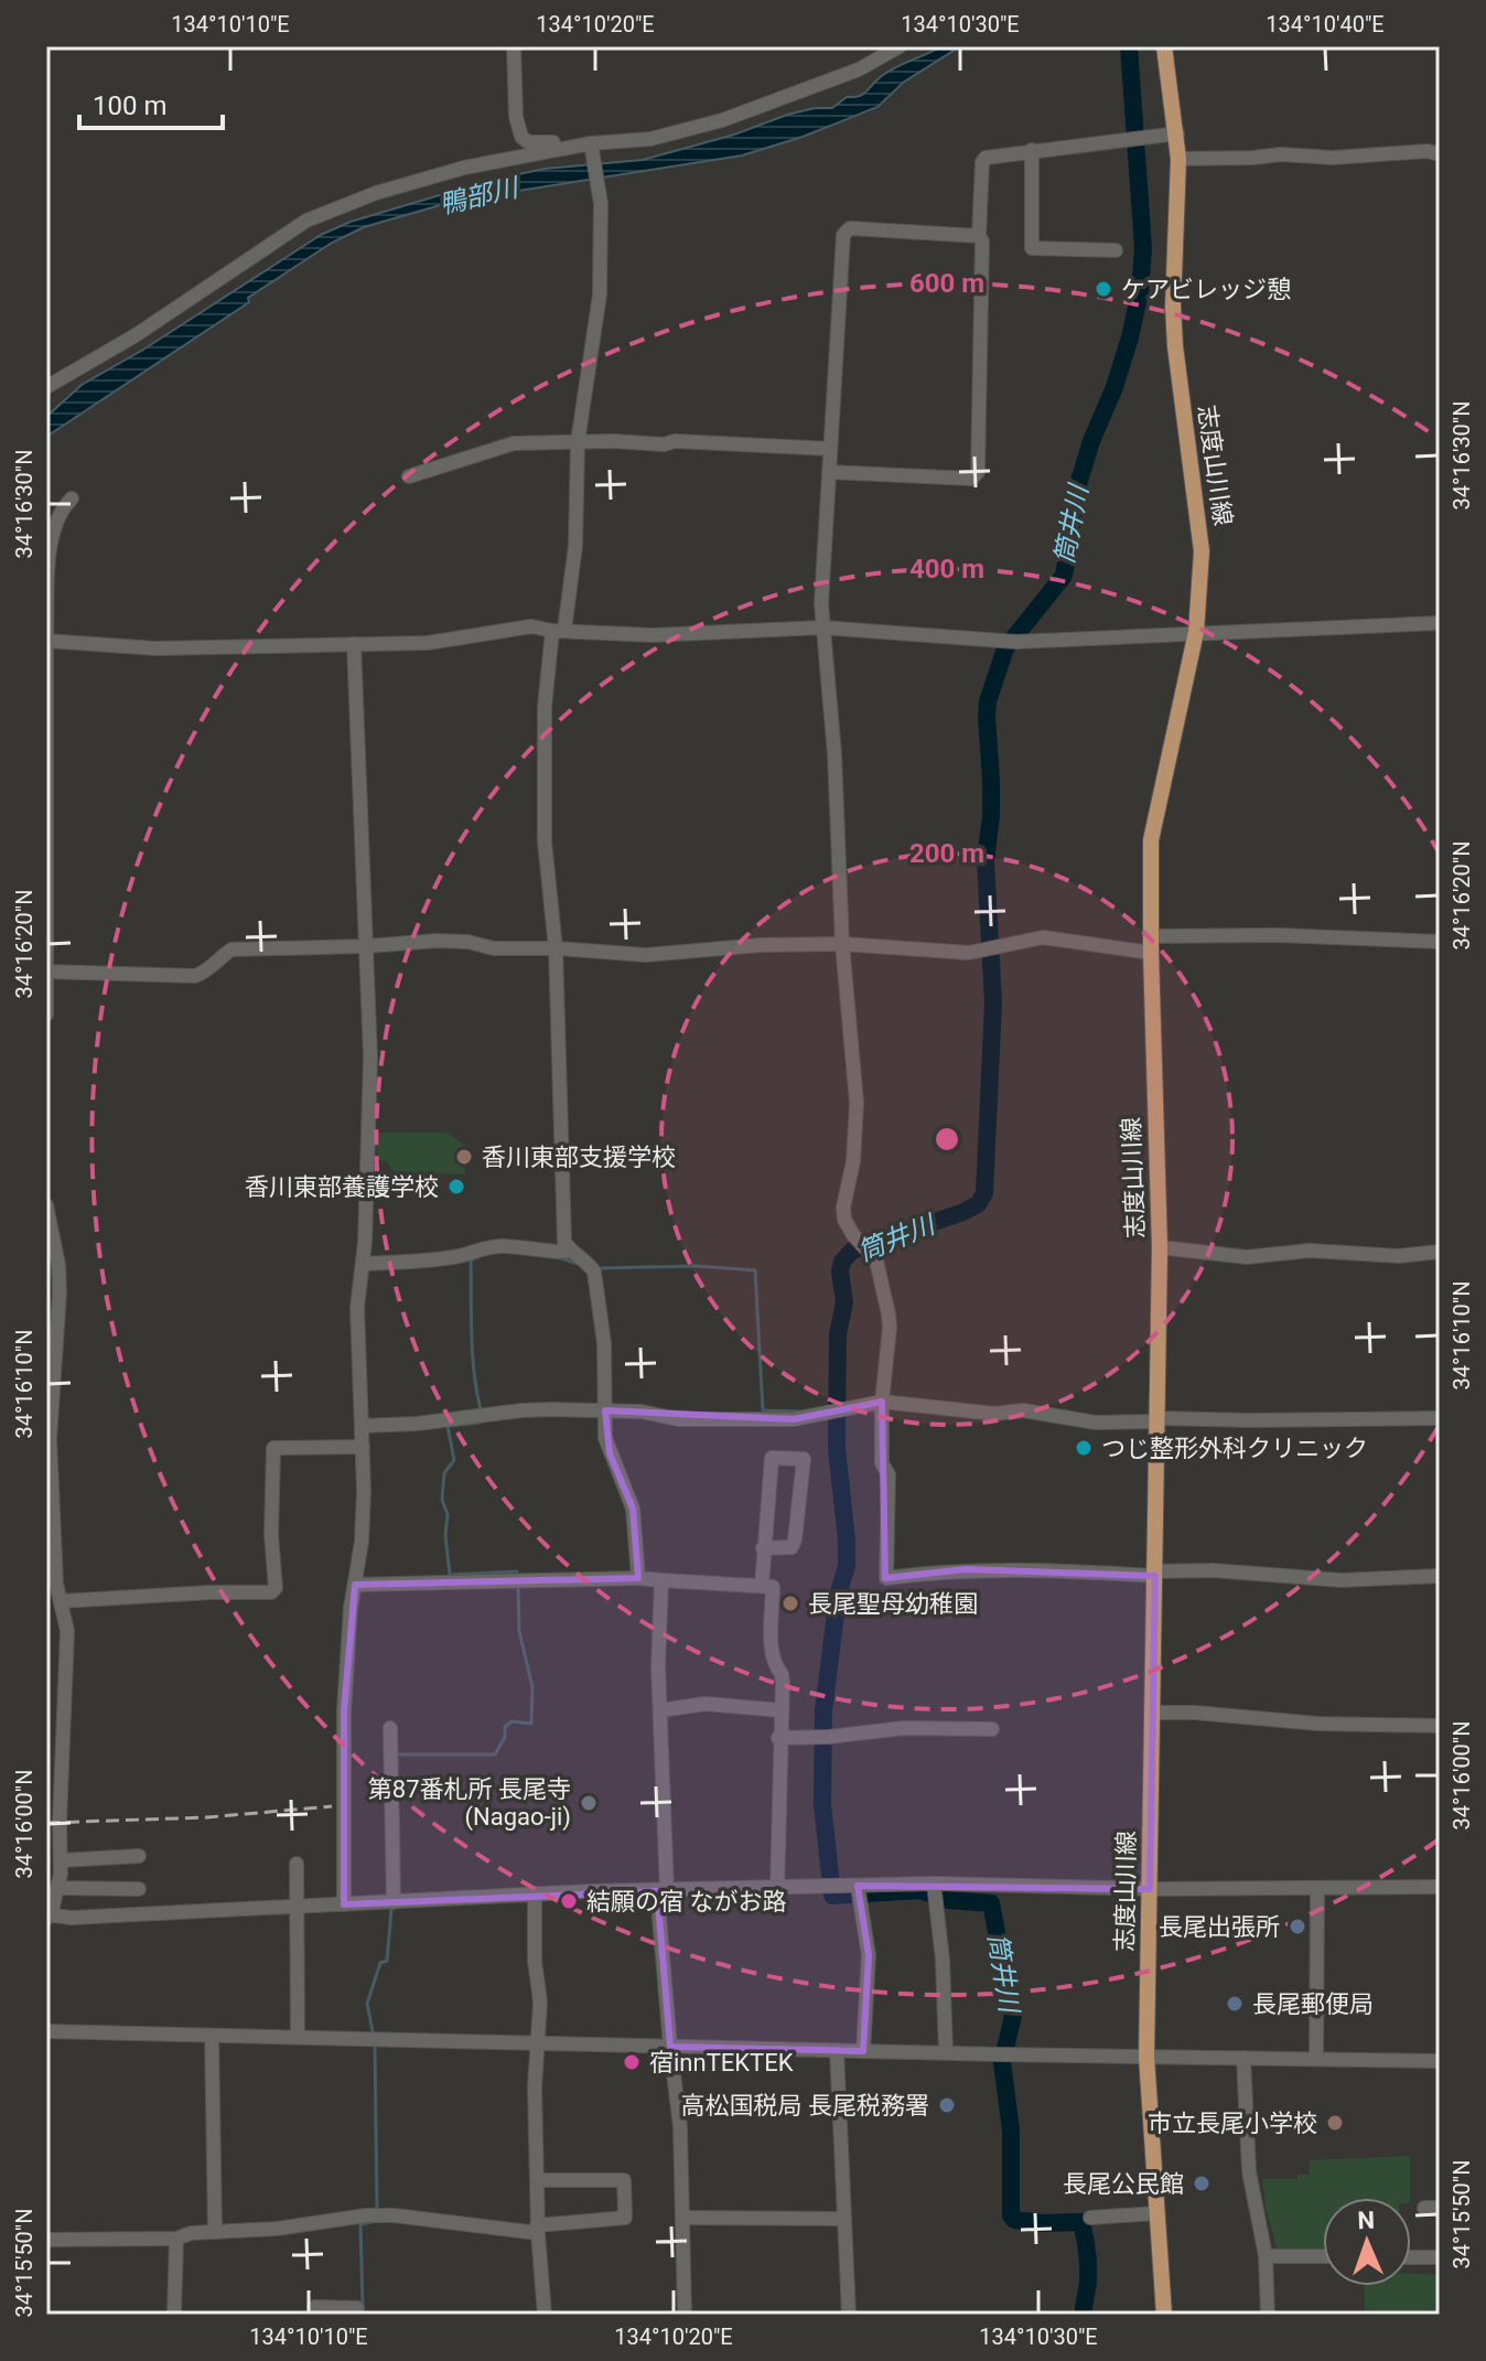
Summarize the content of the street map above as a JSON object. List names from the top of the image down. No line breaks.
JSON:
{"streets":{"main road":["志度山川線"]},"water":["鴨部川","筒井川"],"places":["ケアビレッジ憩","香川東部支援学校","香川東部養護学校","つじ整形外科クリニック","長尾聖母幼稚園","第87番札所 長尾寺 (Nagao-ji)","結願の宿 ながお路","長尾出張所","長尾郵便局","宿innTEKTEK","高松国税局 長尾税務署","市立長尾小学校","長尾公民館"],"scale_bar":"100 m","north":"top","coordinates":["134°10'10\"E","134°10'20\"E","134°10'30\"E","134°10'40\"E","34°16'30\"N","34°16'20\"N","34°16'10\"N","34°16'00\"N","34°15'50\"N"],"rings":["600 m","400 m","200 m"]}
